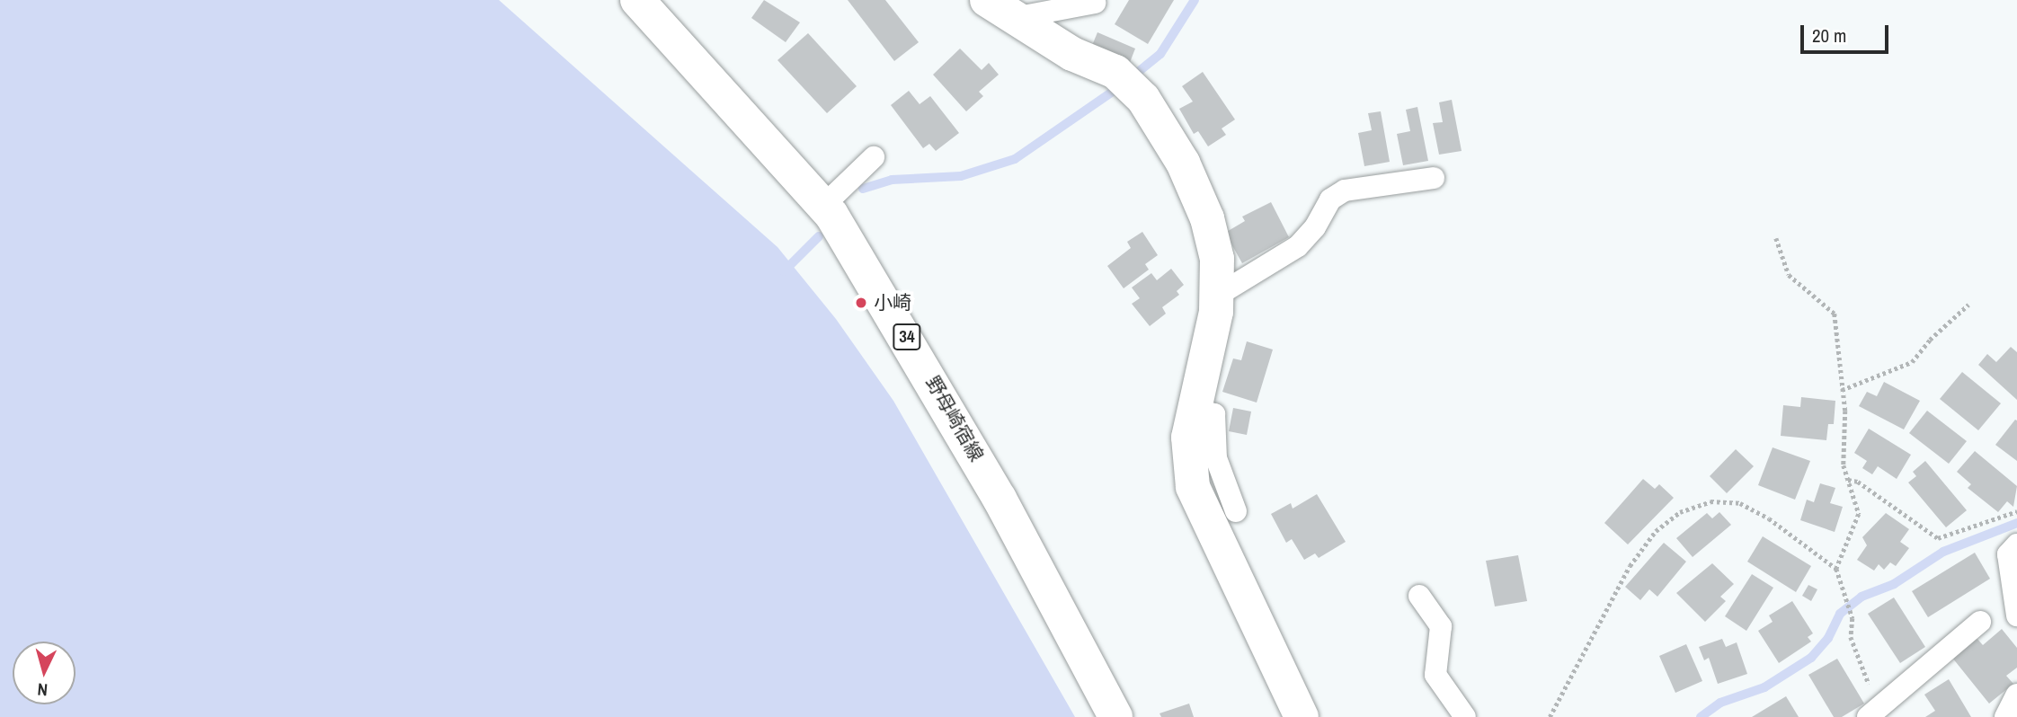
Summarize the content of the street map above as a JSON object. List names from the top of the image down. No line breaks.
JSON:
{"streets":{"main road":["34","野母崎宿線"]},"places":["小崎"],"scale_bar":"20 m","north":"bottom"}
